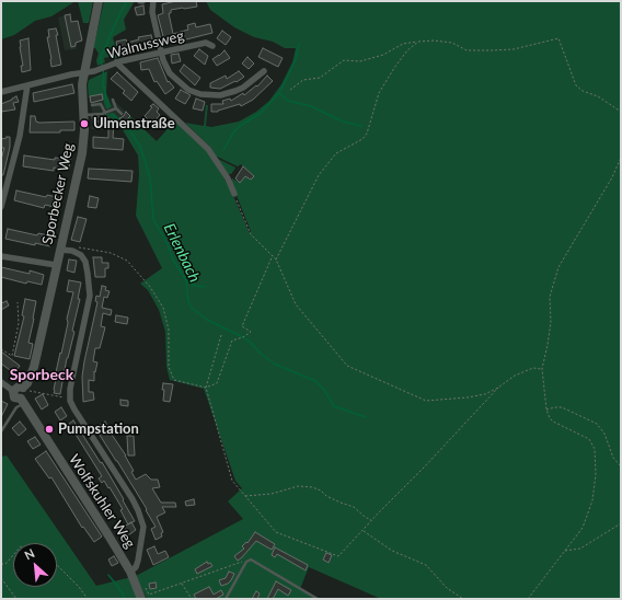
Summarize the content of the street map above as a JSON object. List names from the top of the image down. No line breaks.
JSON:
{"streets":{"street":["Walnussweg","Sporbecker Weg","Wolfskuhler Weg"]},"crossings":[["Walnussweg","Sporbecker Weg"]],"districts":["Sporbeck"],"water":["Erlenbach"],"places":["Ulmenstraße","Pumpstation"],"north":"top left"}
